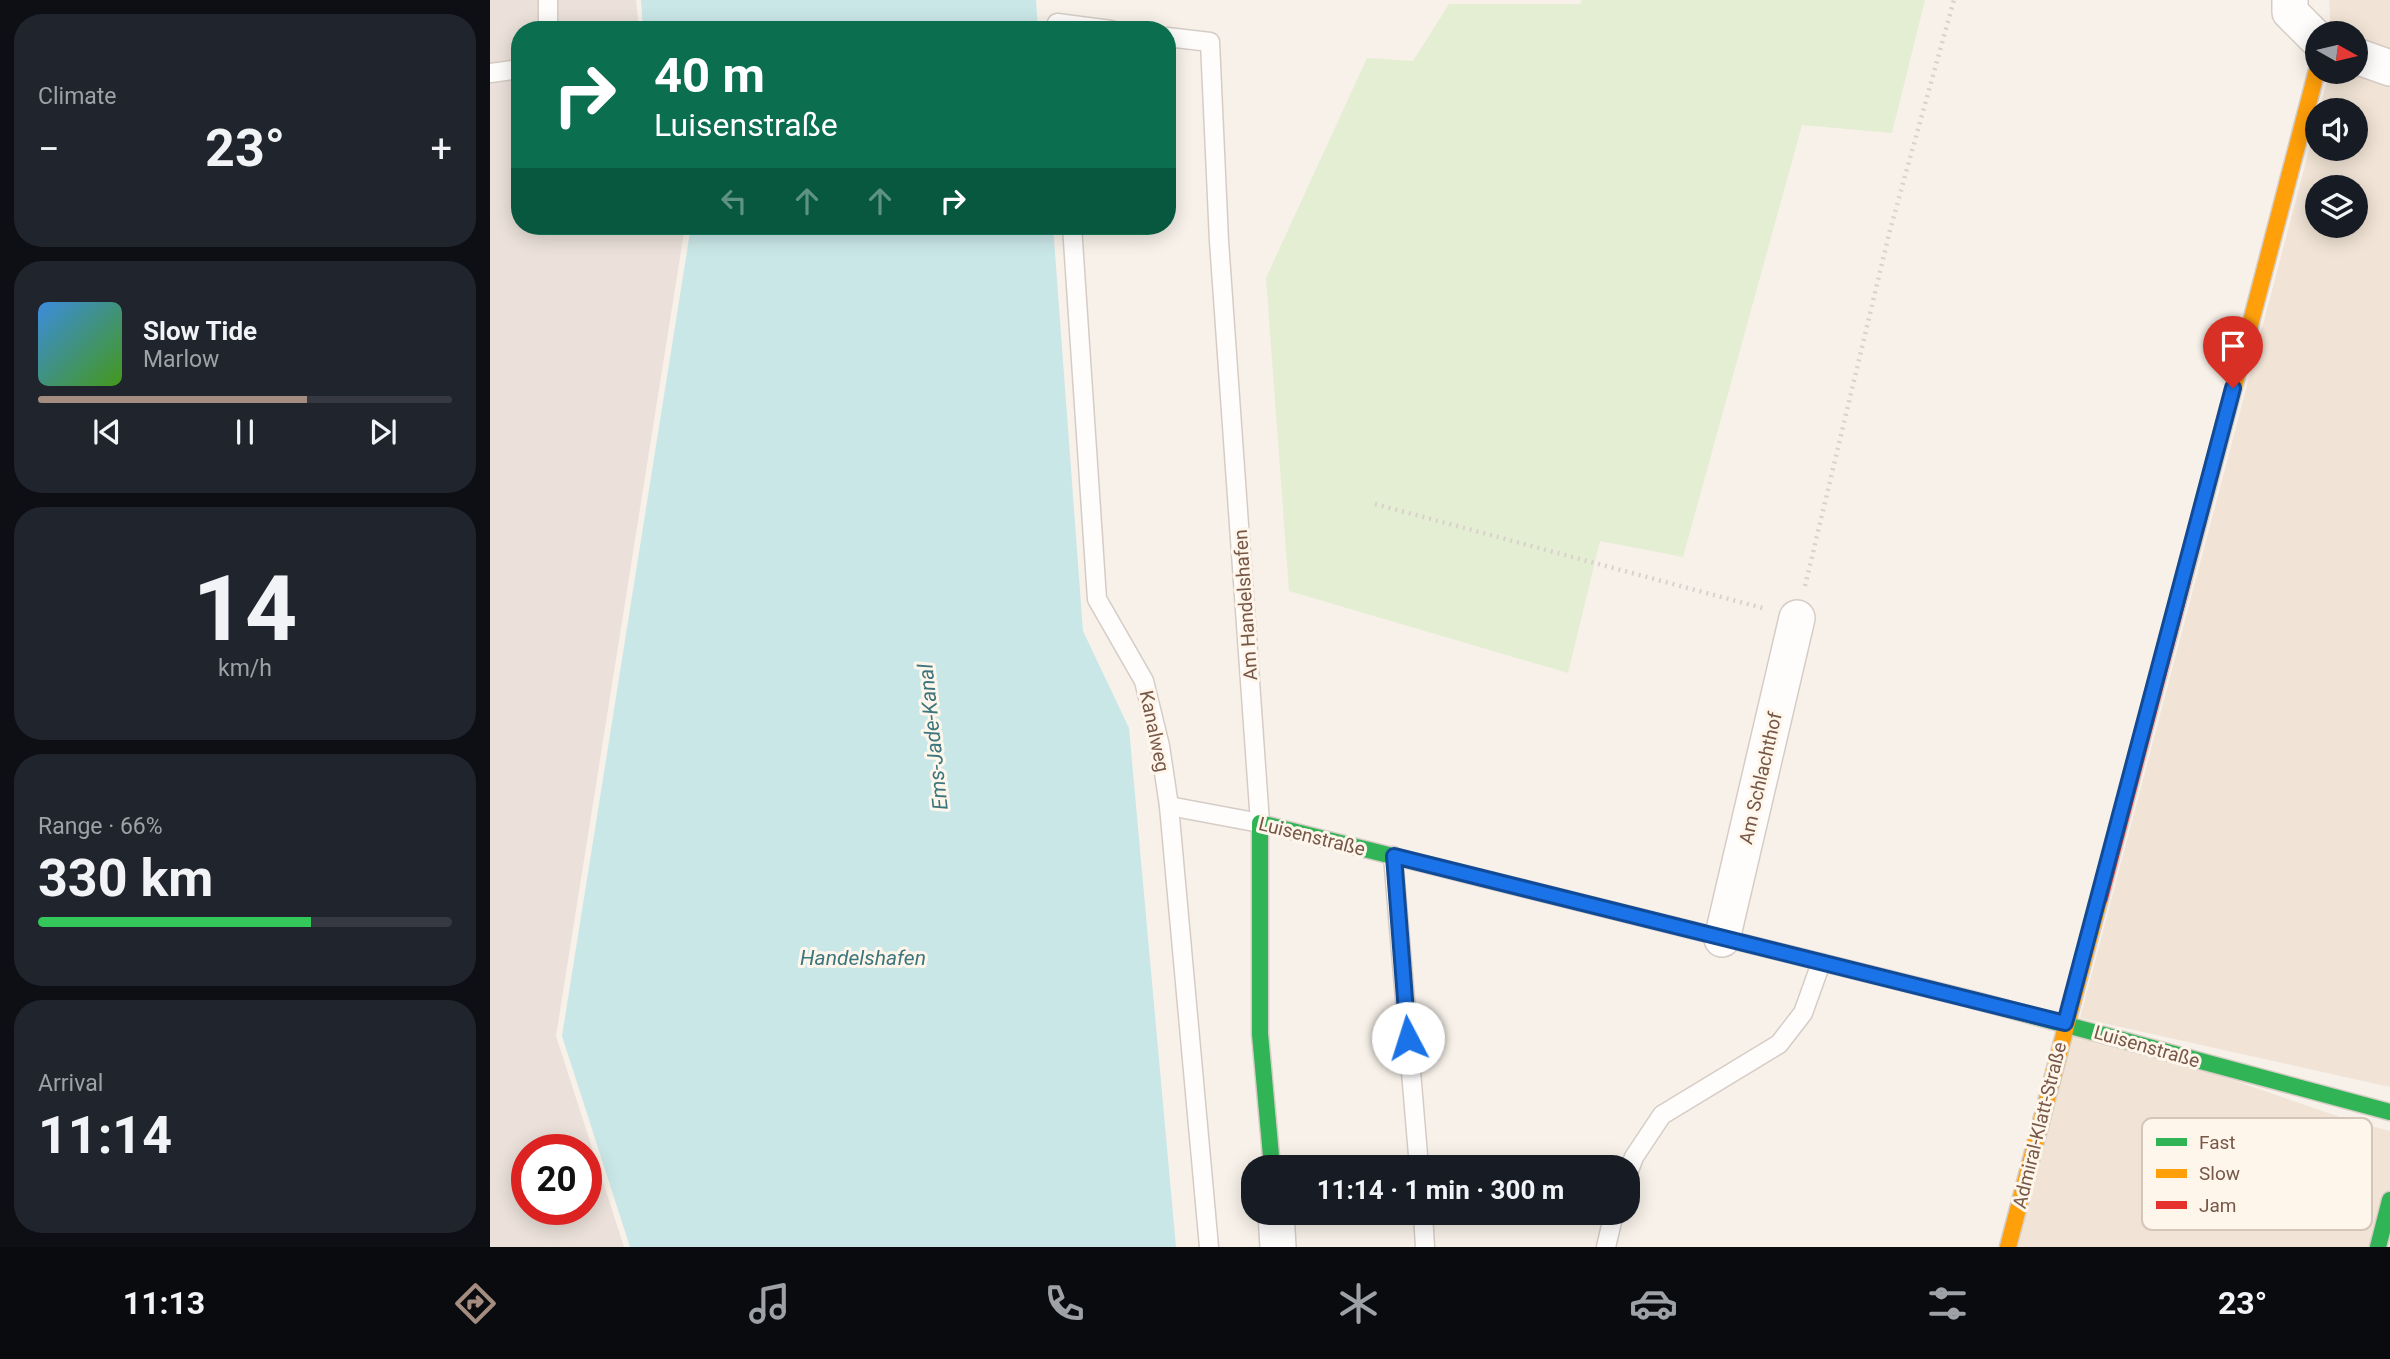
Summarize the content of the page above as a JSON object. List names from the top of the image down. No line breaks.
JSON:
{"streets":{"street":["Am Handelshafen","Am Schlachthof","Luisenstraße","Admiral-Klatt-Straße"],"lane":["Kanalweg"]},"crossings":[["Am Handelshafen","Luisenstraße"],["Kanalweg","Luisenstraße"],["Am Schlachthof","Luisenstraße"],["Luisenstraße","Admiral-Klatt-Straße"]],"water":["Ems-Jade-Kanal","Handelshafen"],"legend":["Fast","Slow","Jam"],"north":"right","page":{"tile":["Climate",["14","km/h"],["Range · 66%","330 km"],["Arrival","11:14"]],"turn":["40 m","Luisenstraße"],"heat":["−","23°","+"],"song":["Slow Tide","Marlow"],"limit":"20","trip":"11:14 · 1 min · 300 m","tabs":["11:13","23°"]}}
